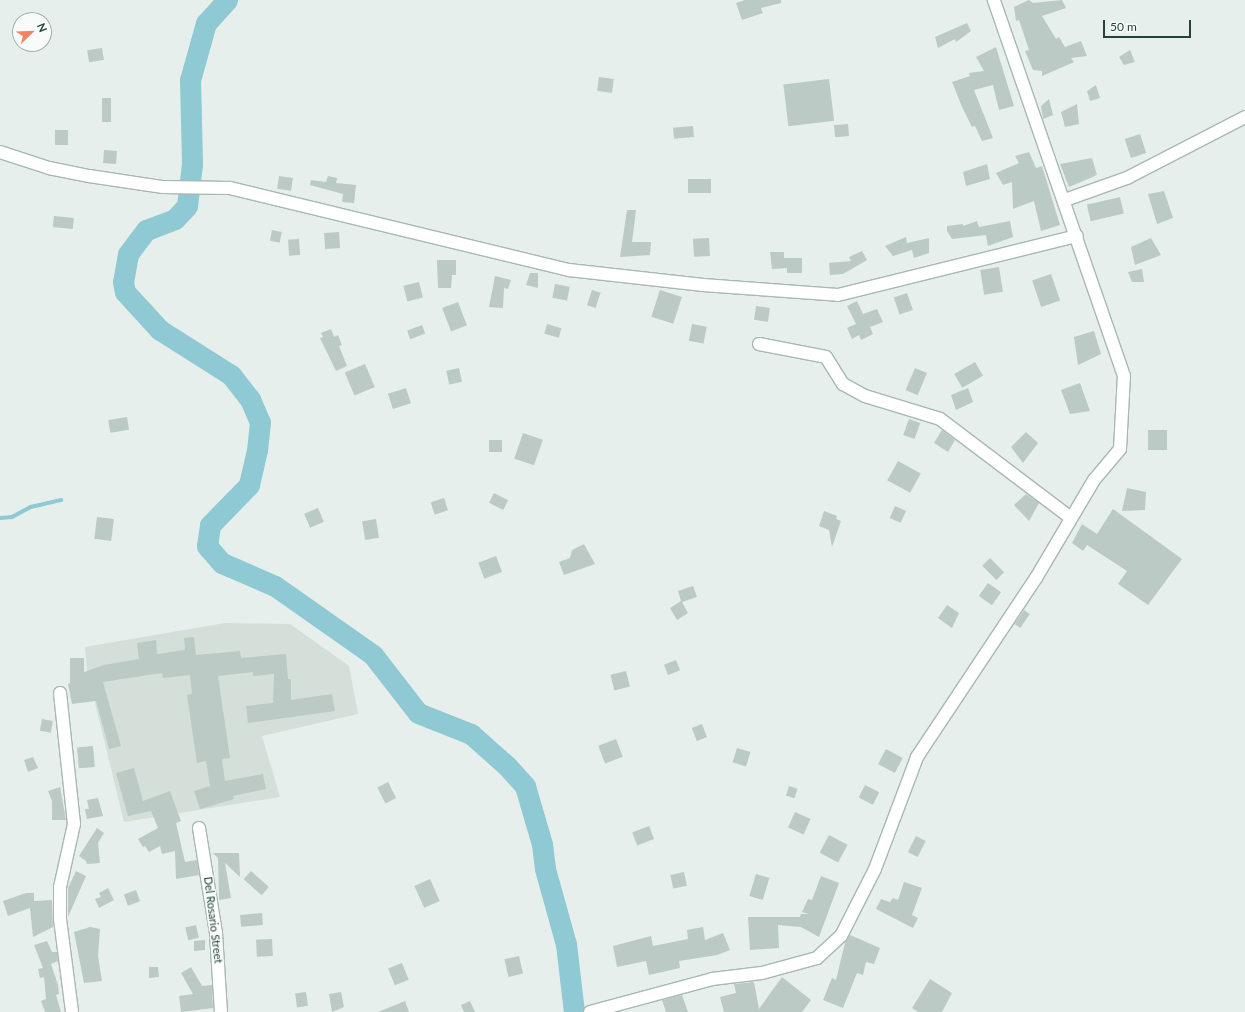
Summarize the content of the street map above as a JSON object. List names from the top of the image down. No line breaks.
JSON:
{"streets":{"street":["Del Rosario Street"]},"scale_bar":"50 m","north":"top right"}
